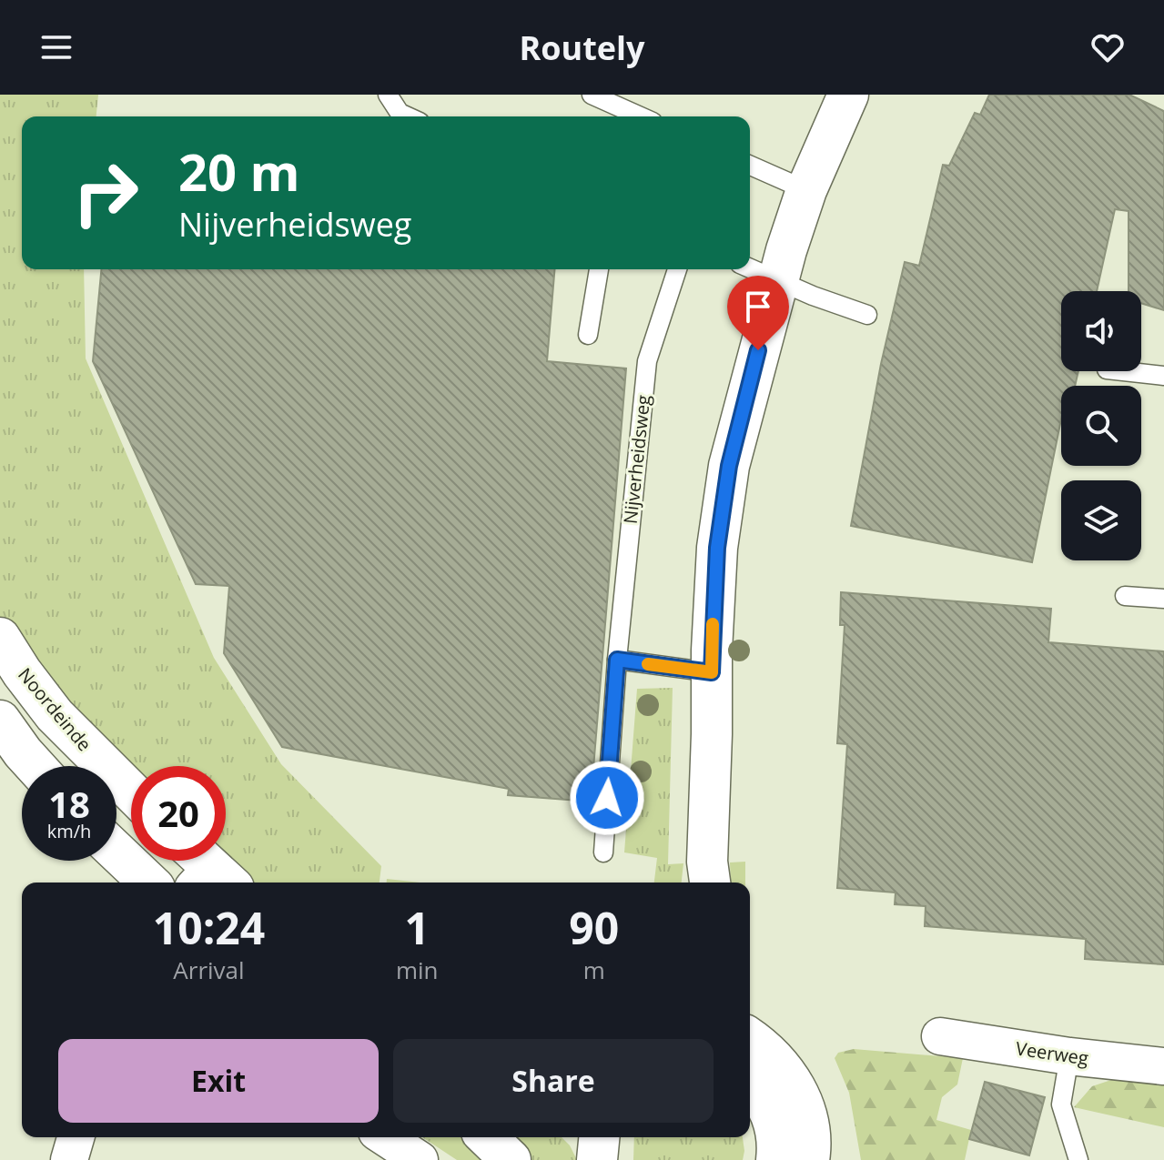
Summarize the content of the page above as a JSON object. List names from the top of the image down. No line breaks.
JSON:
{"streets":{"street":["Noordeinde","Veerweg"],"lane":["Nijverheidsweg"]},"page":{"header":"Routely","turn":["20 m","Nijverheidsweg"],"speed":"18 km/h","limit":"20","eta":["10:24","Arrival","1","min","90","m"],"buttons":["Exit","Share"]}}
